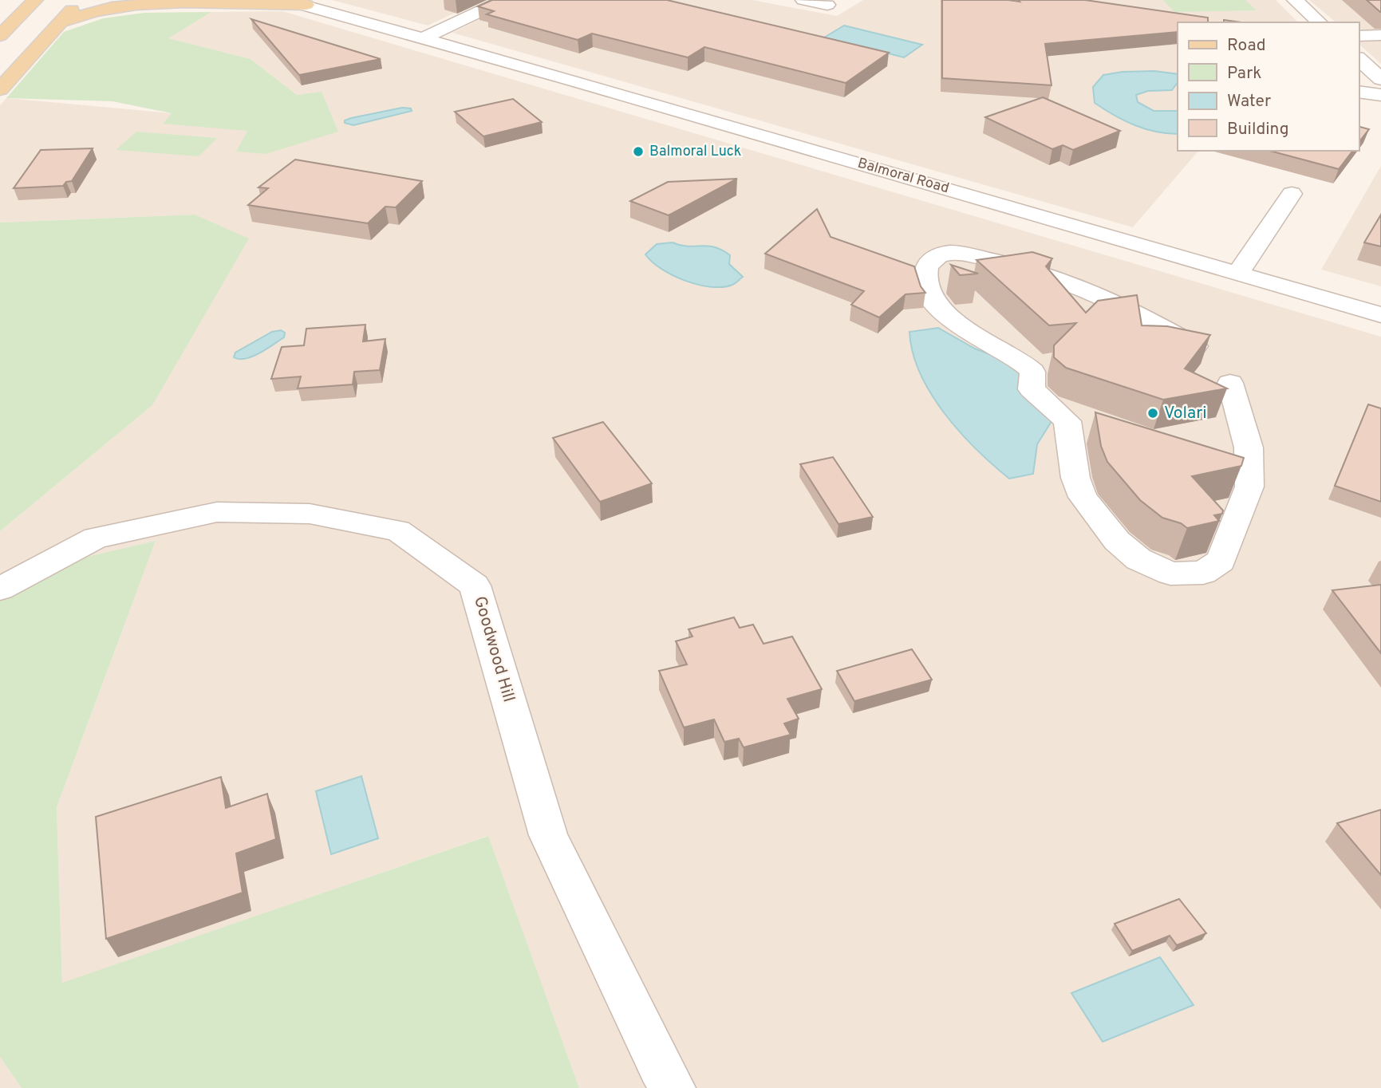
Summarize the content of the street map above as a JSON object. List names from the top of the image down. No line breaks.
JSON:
{"streets":{"street":["Balmoral Road","Goodwood Hill"]},"places":["Balmoral Luck","Volari"],"legend":["Road","Park","Water","Building"]}
